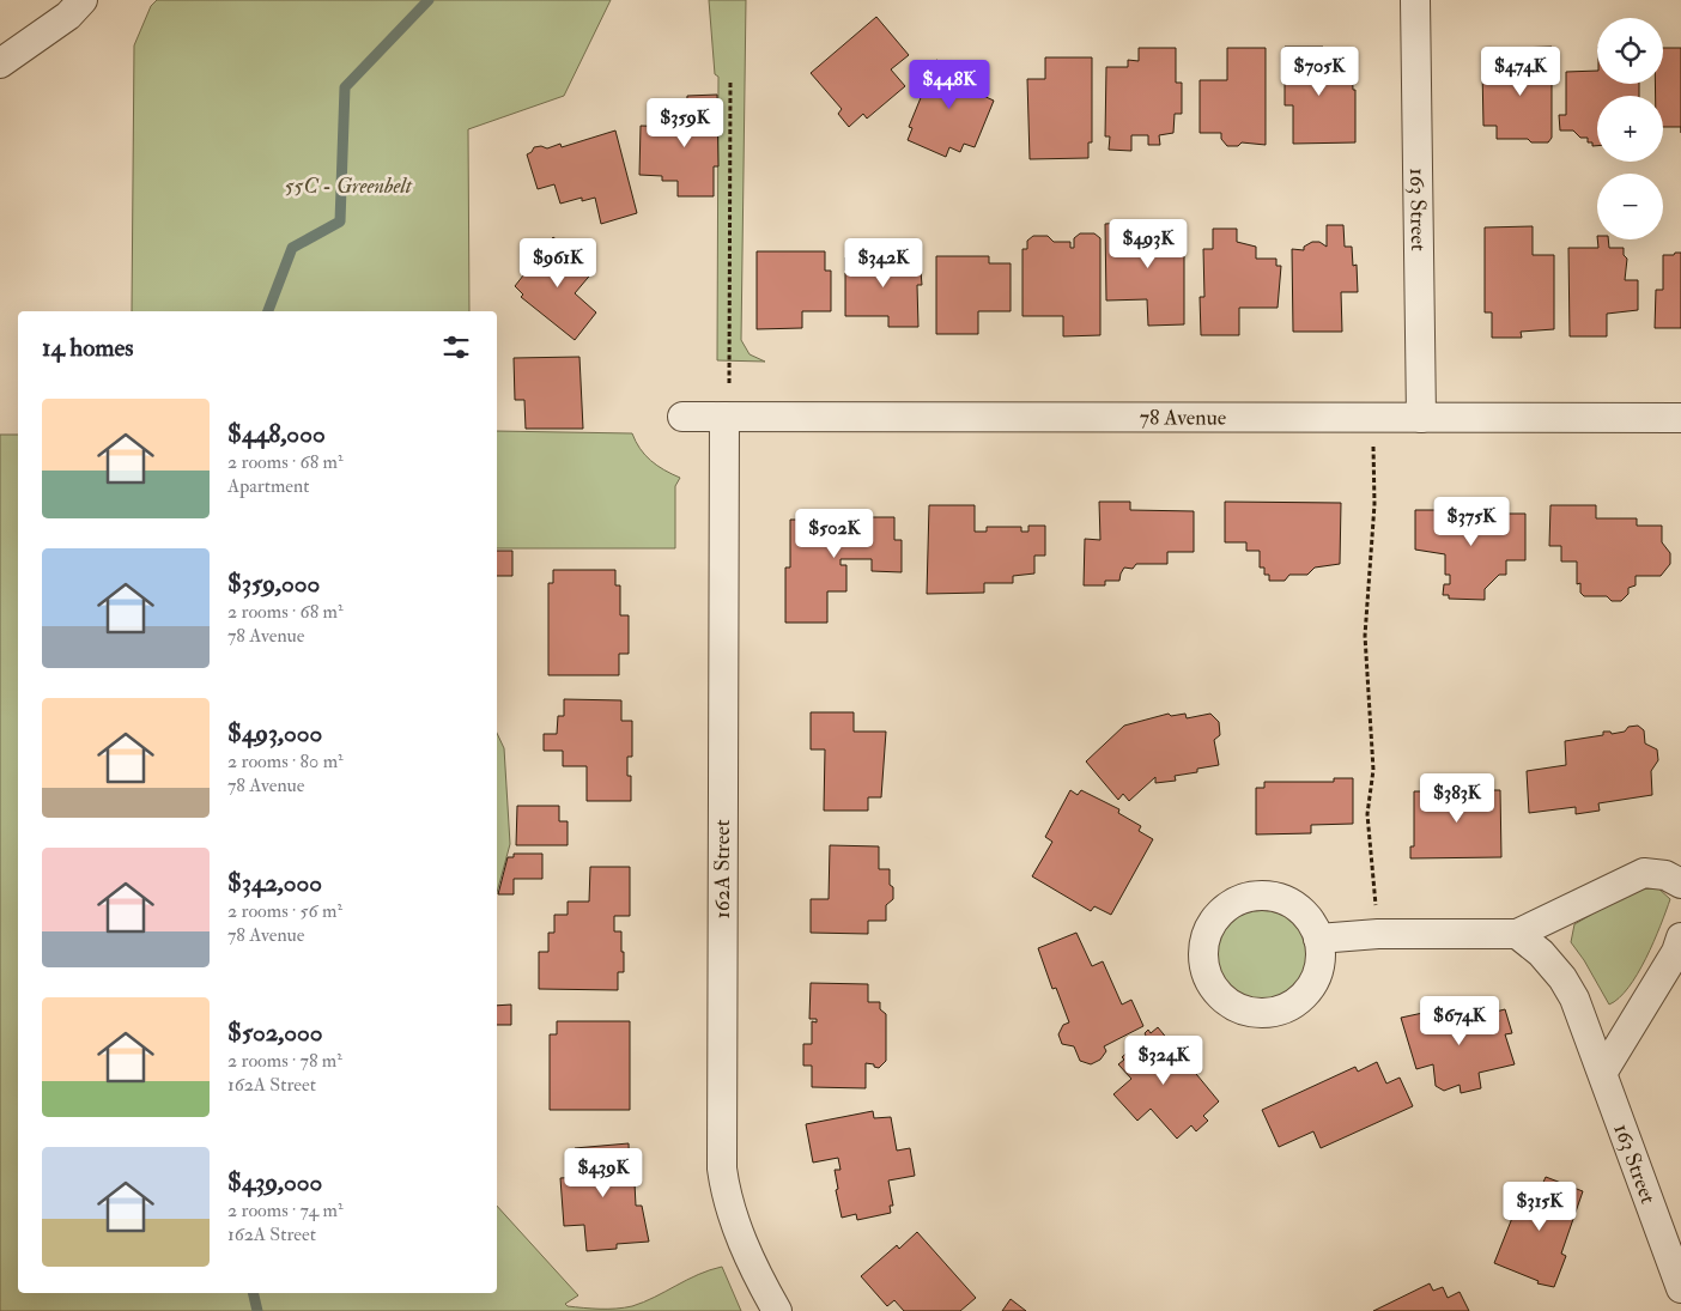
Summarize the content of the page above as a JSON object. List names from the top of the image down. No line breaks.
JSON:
{"streets":{"street":["163 Street","78 Avenue","162A Street"]},"crossings":[["163 Street","78 Avenue"],["78 Avenue","162A Street"]],"parks":["55C - Greenbelt"],"page":{"map_buttons":["+","−"],"price":["$705K","$474K","$448K","$359K","$493K","$961K","$342K","$375K","$502K","$383K","$674K","$324K","$439K","$315K"],"heading":"14 homes","list":[{"name":"$448,000","note":"2 rooms · 68 m² · Apartment"},{"name":"$359,000","note":"2 rooms · 68 m² · 78 Avenue"},{"name":"$493,000","note":"2 rooms · 80 m² · 78 Avenue"},{"name":"$342,000","note":"2 rooms · 56 m² · 78 Avenue"},{"name":"$502,000","note":"2 rooms · 78 m² · 162A Street"},{"name":"$439,000","note":"2 rooms · 74 m² · 162A Street"}]}}
